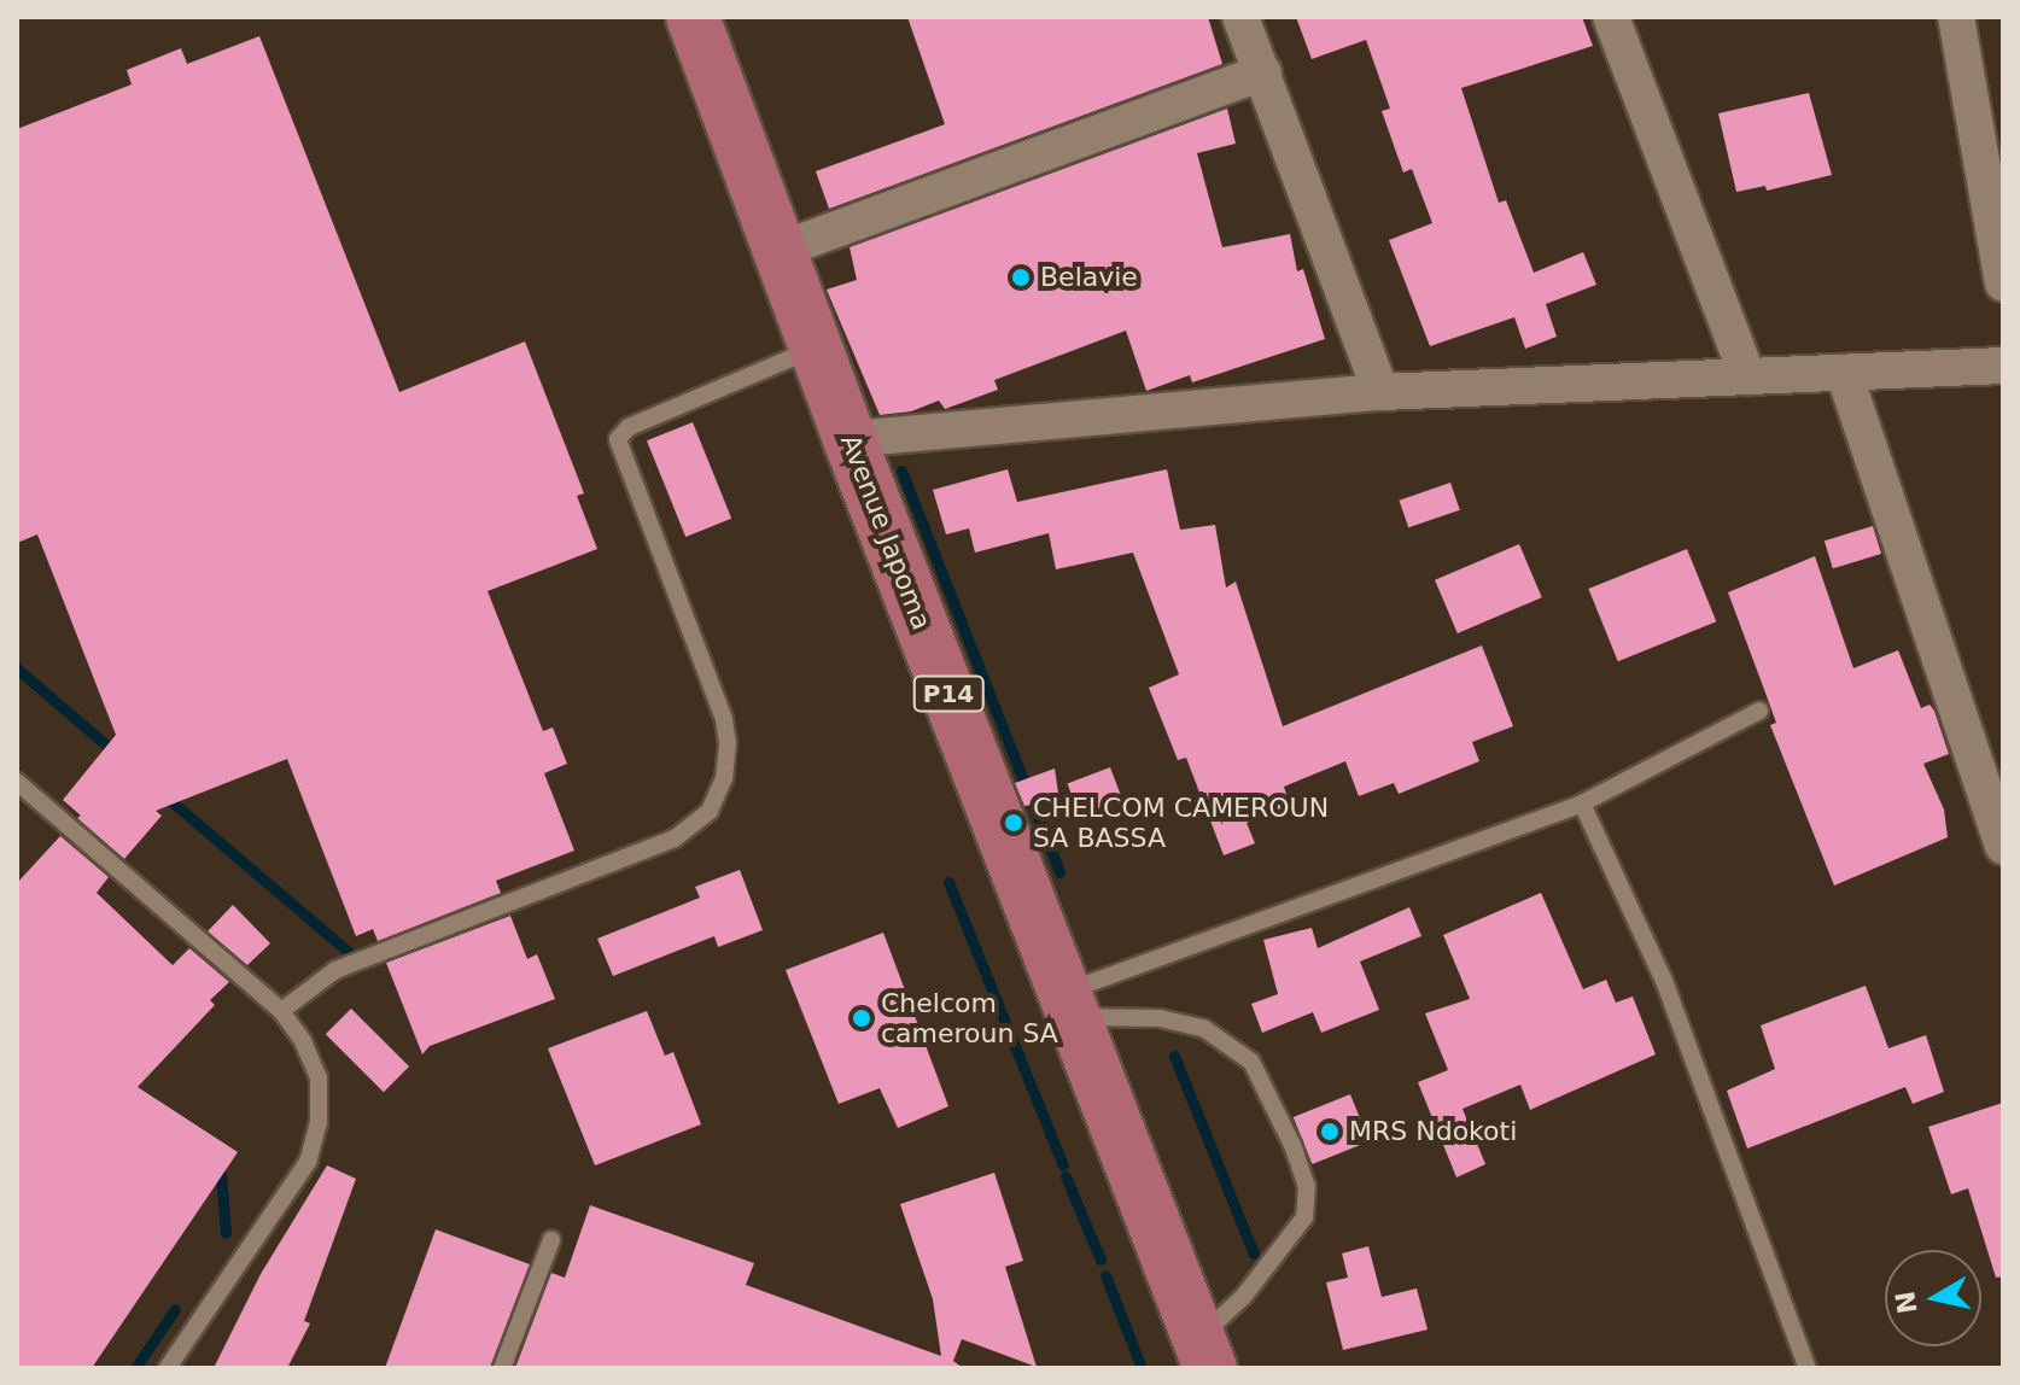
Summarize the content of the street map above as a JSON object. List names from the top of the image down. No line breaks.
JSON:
{"streets":{"main road":["Avenue Japoma","P14"]},"places":["Belavie","CHELCOM CAMEROUN SA BASSA","Chelcom cameroun SA","MRS Ndokoti"],"north":"left"}
